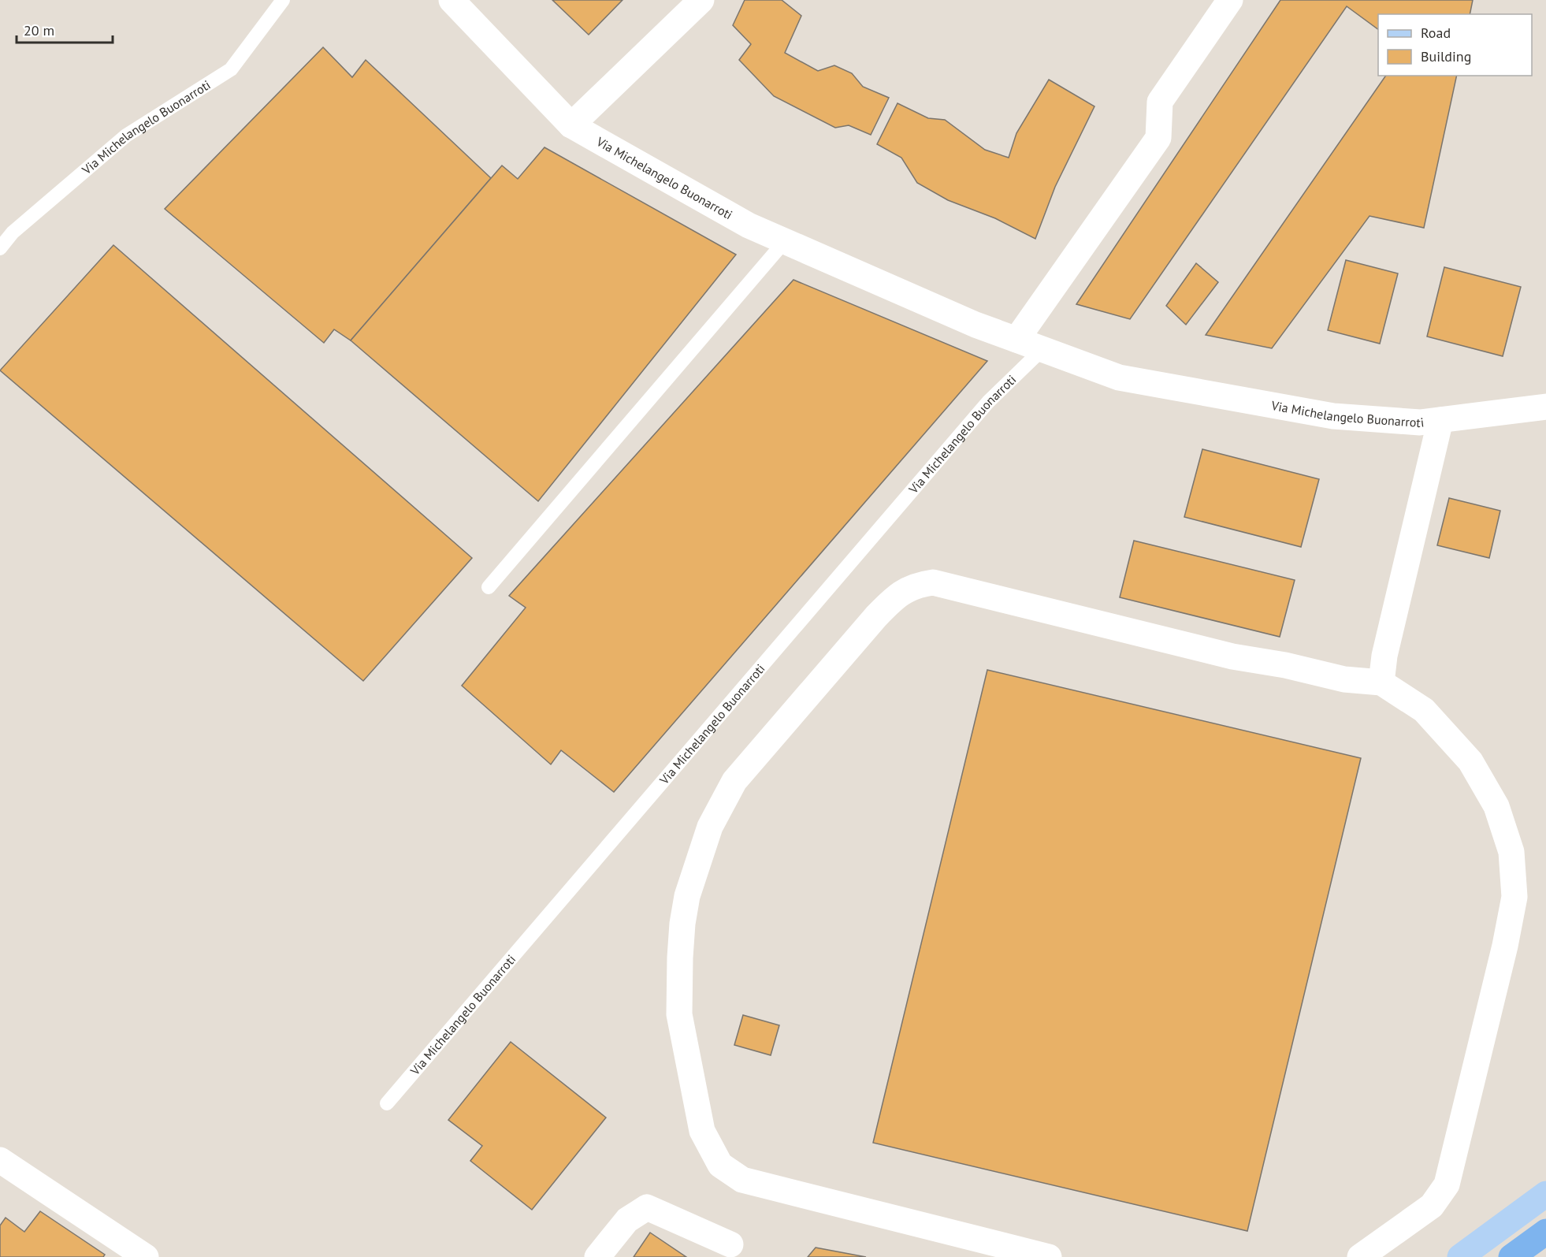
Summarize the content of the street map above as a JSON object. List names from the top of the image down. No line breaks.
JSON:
{"streets":{"street":["Via Michelangelo Buonarroti"]},"legend":["Road","Building"],"scale_bar":"20 m"}
